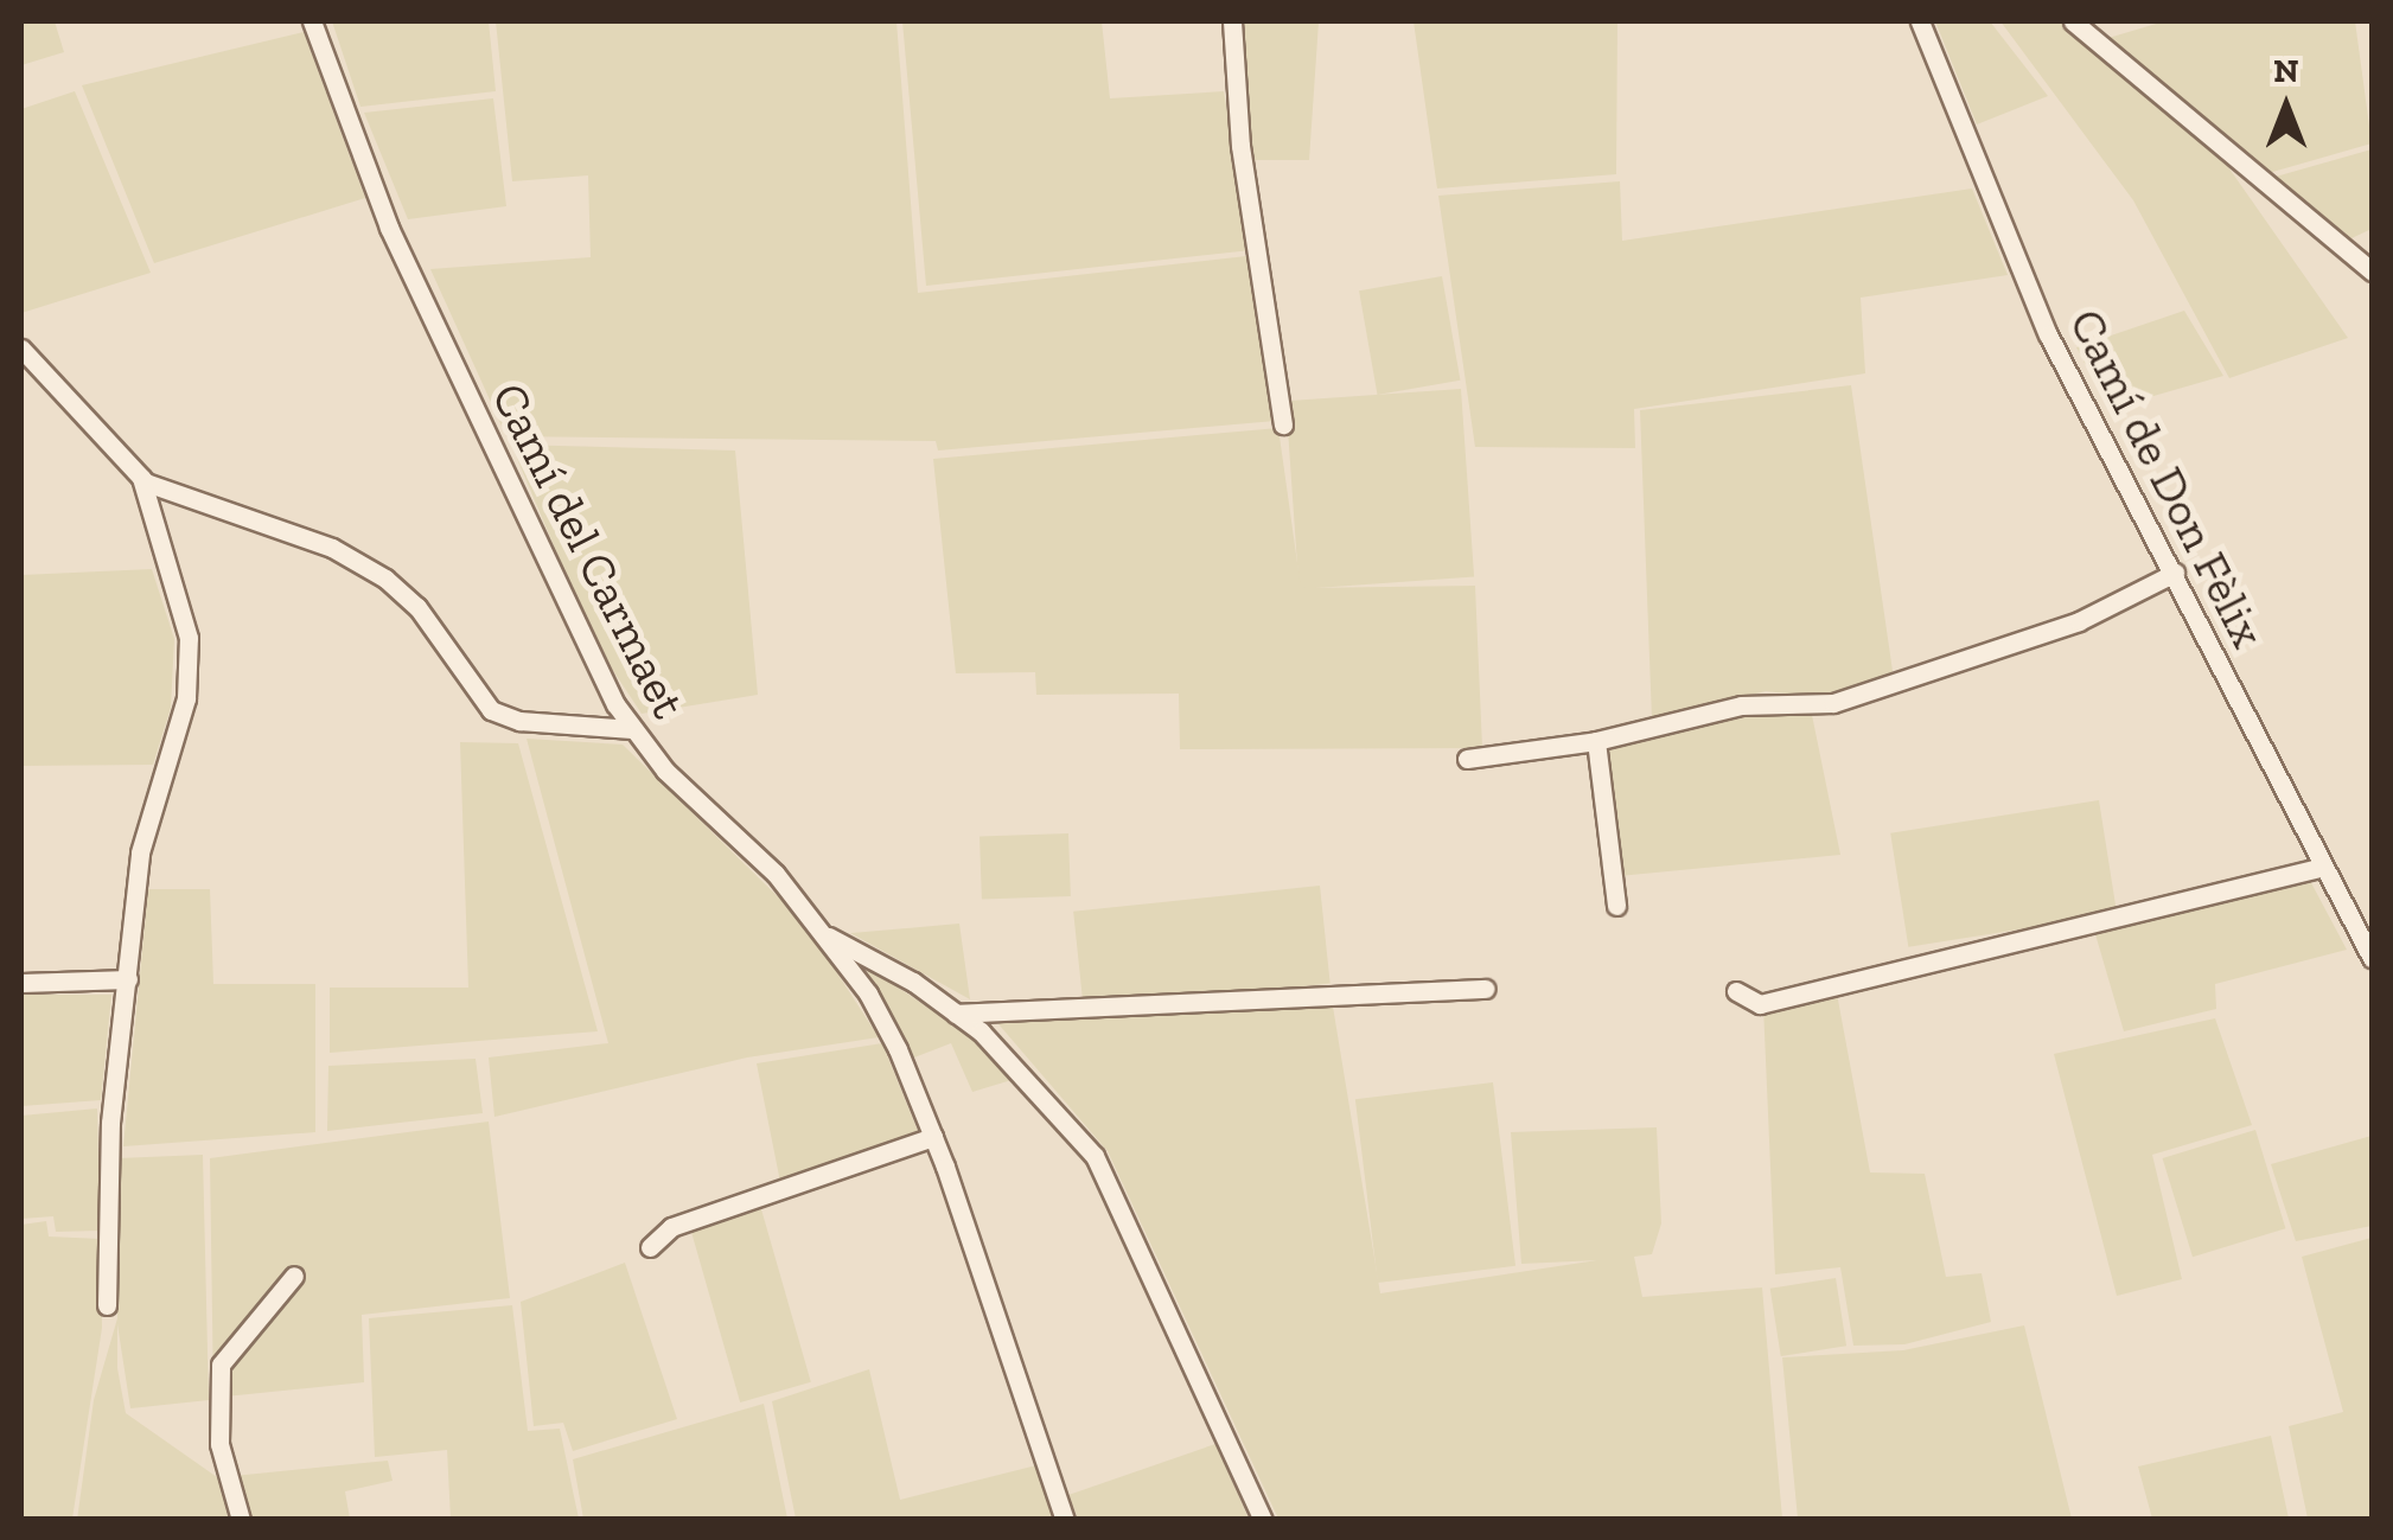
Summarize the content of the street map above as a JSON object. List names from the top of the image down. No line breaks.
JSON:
{"streets":{"street":["Camí de Don Fèlix","Camí del Carmaet"]},"north":"top"}
